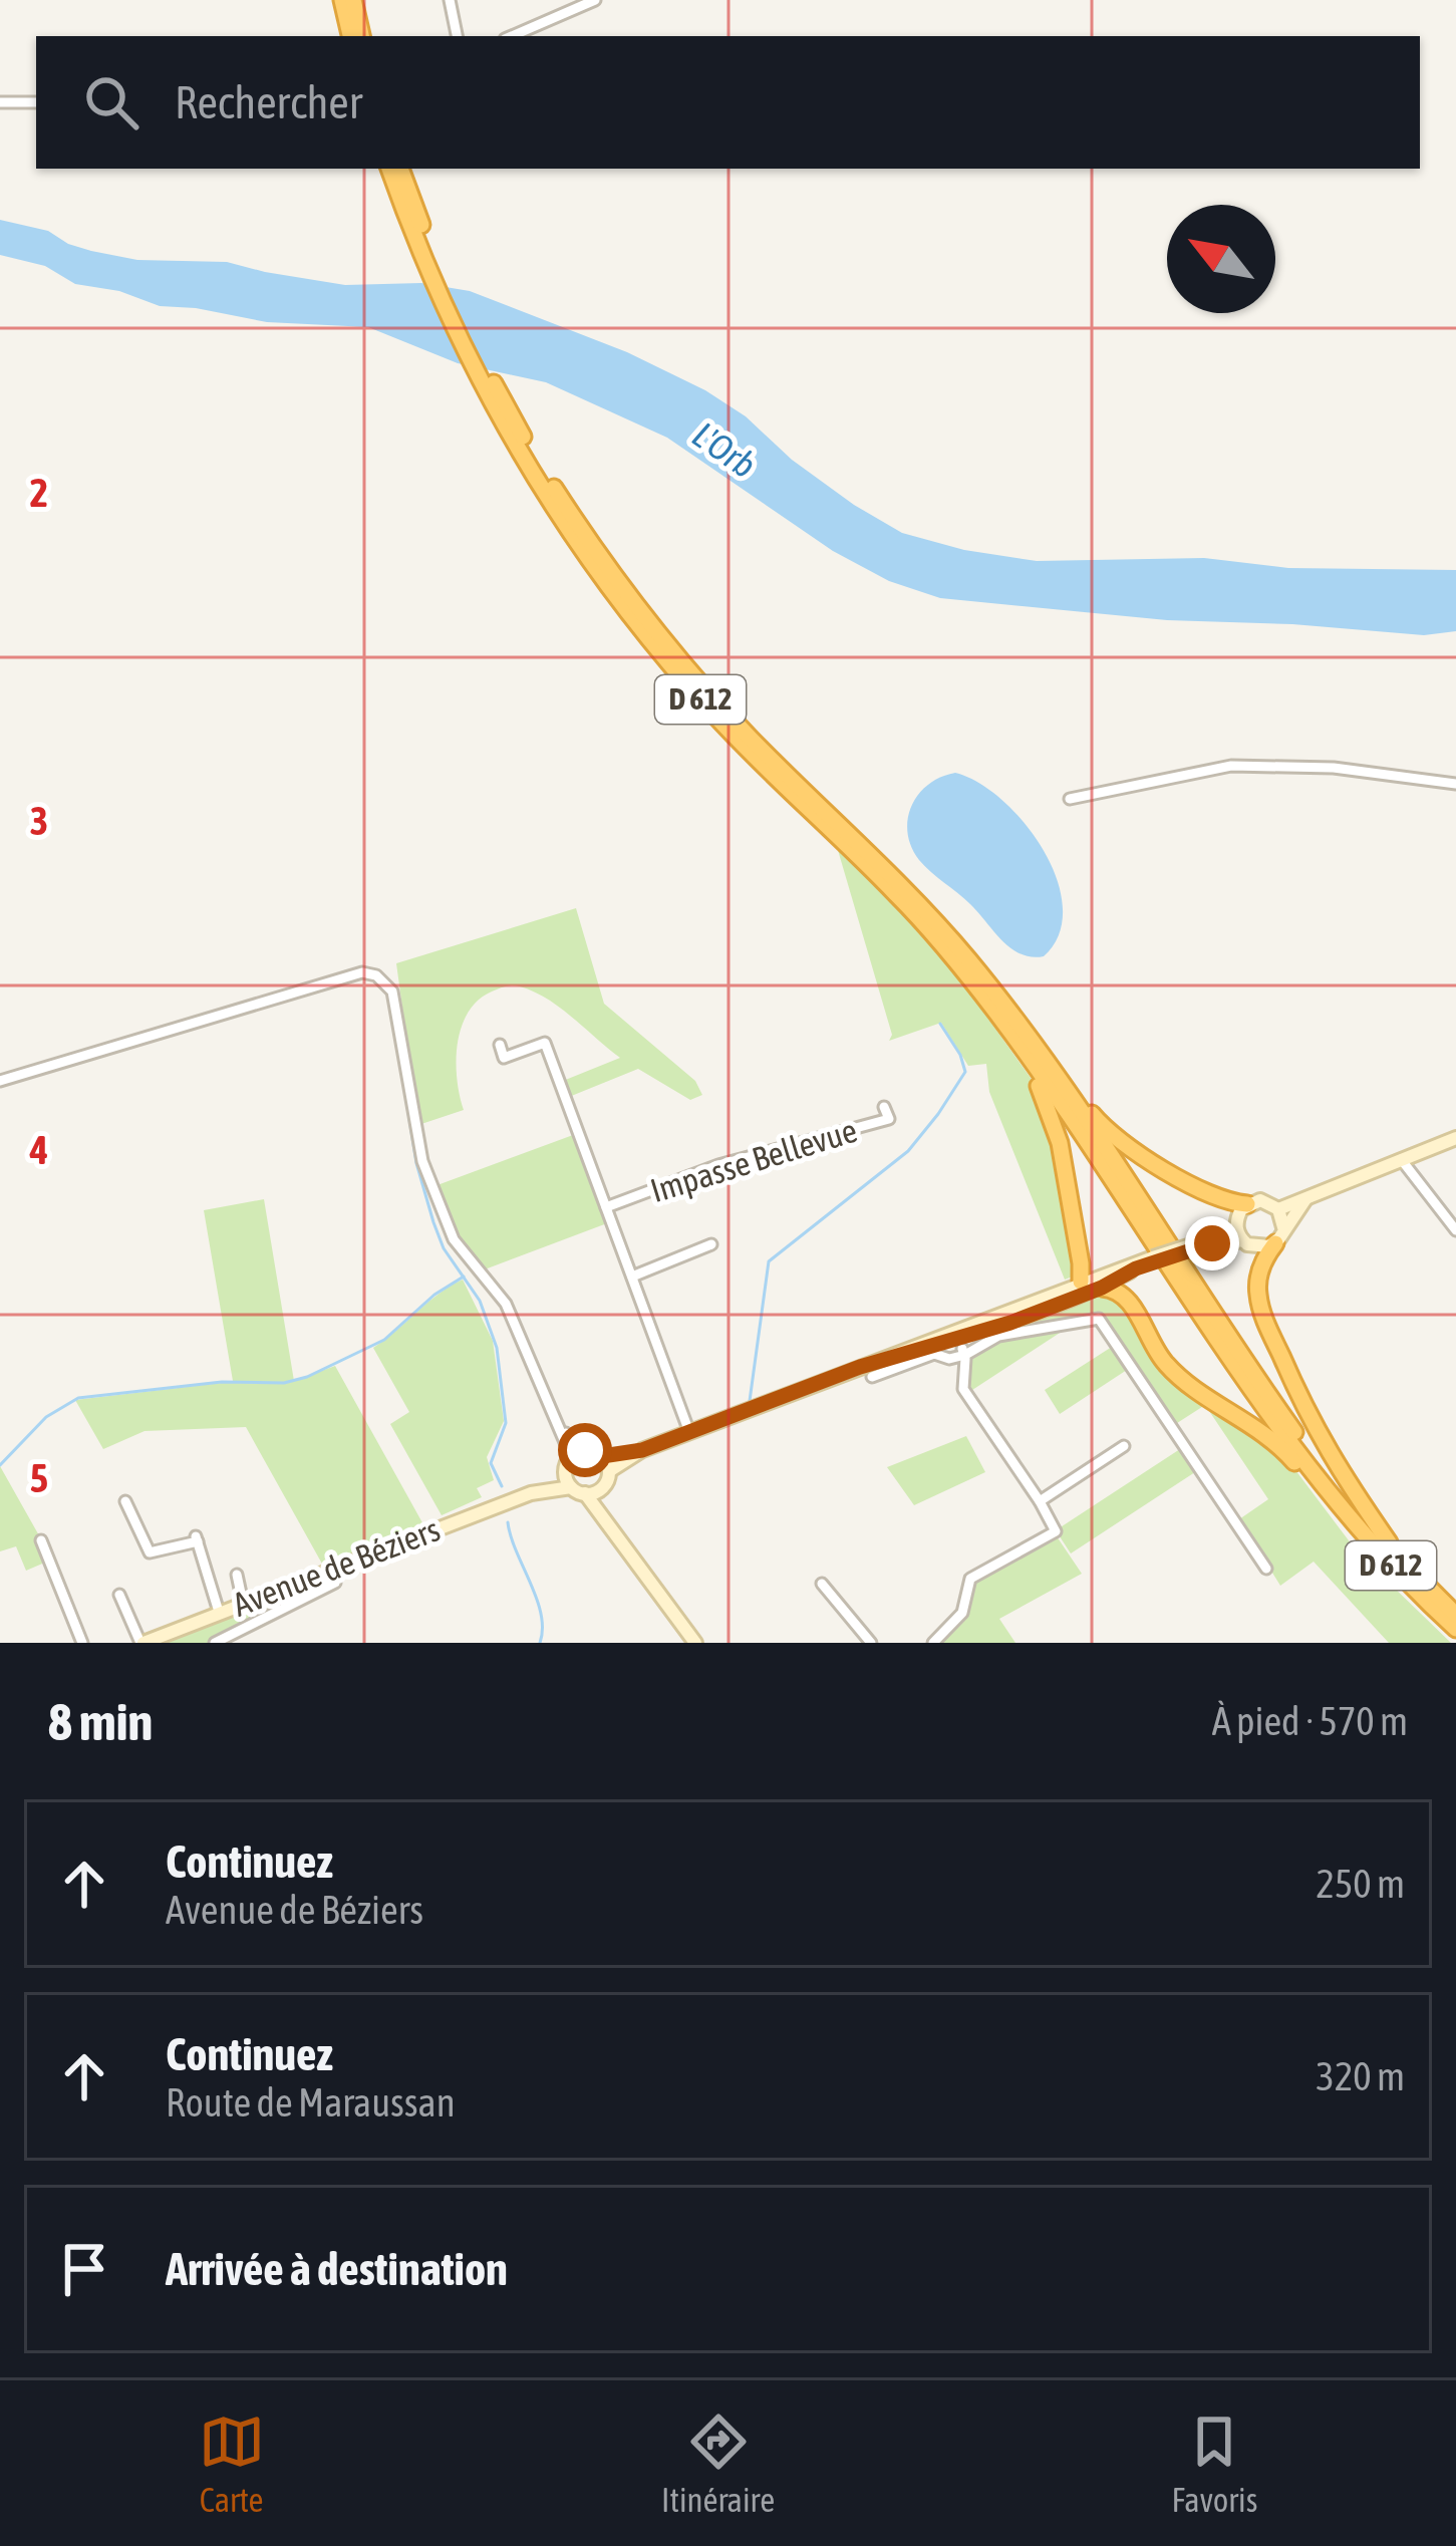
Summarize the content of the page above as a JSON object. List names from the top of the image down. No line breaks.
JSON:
{"streets":{"highway":["D 612"],"main road":["Avenue de Béziers"],"street":["Impasse Bellevue"]},"water":["L'Orb"],"north":"top left","page":{"search":"Rechercher","heading":["8 min","À pied · 570 m"],"list":[["Continuez","Avenue de Béziers","250 m"],["Continuez","Route de Maraussan","320 m"],"Arrivée à destination"],"nav":["Carte","Itinéraire","Favoris"]},"grid":{"rows":["2","3","4","5"]}}
